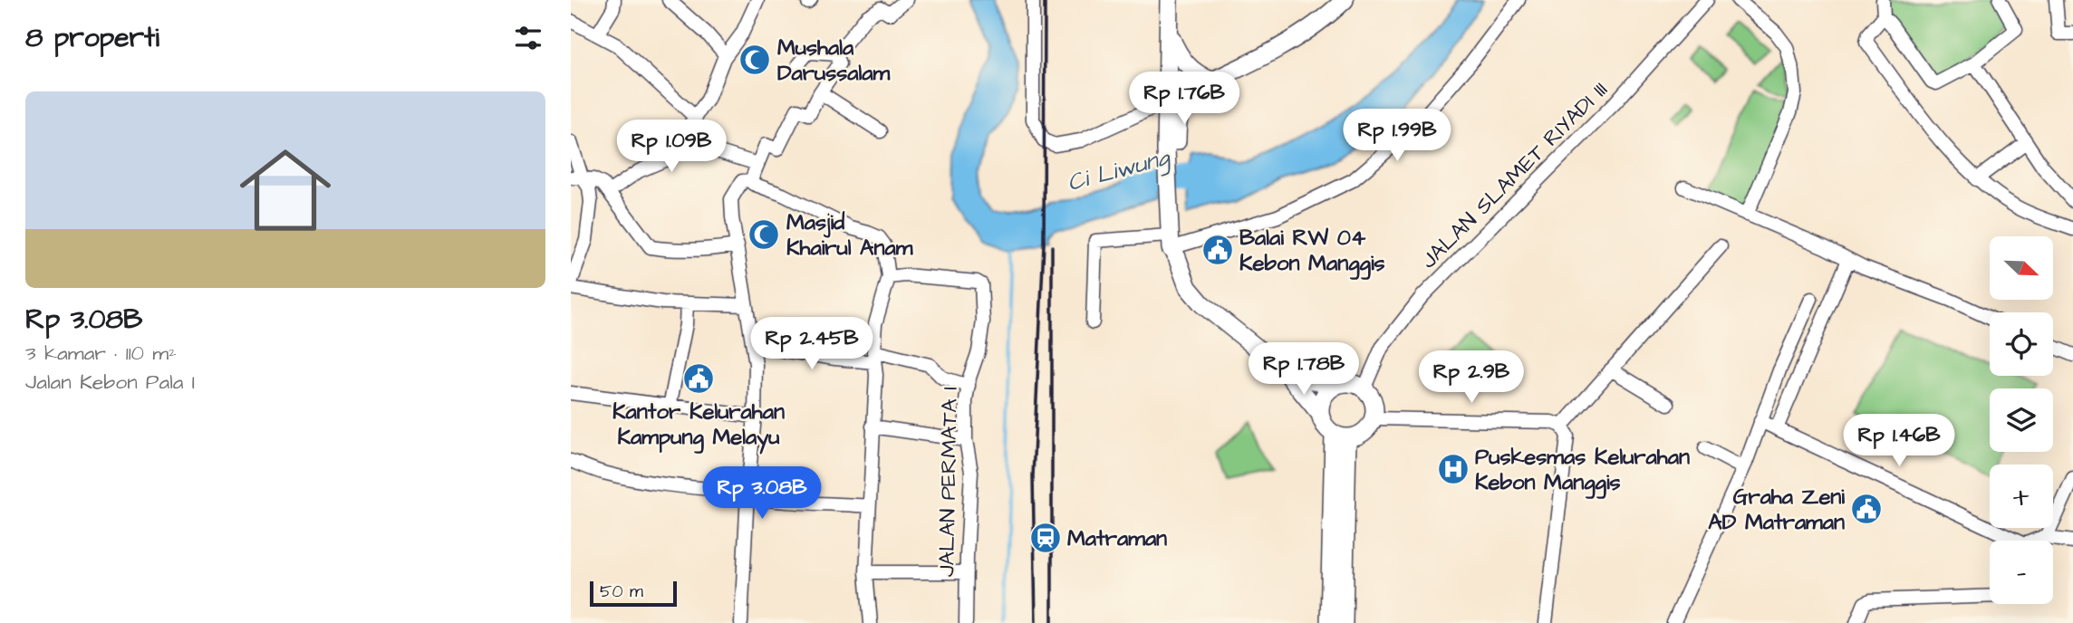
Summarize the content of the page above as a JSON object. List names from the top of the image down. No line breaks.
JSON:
{"streets":{"street":["JALAN SLAMET RIYADI III","JALAN PERMATA I"]},"water":["Ci Liwung"],"places":{"mosque":["Mushala Darussalam","Masjid Khairul Anam"],"public building":["Balai RW 04 Kebon Manggis","Kantor Kelurahan Kampung Melayu","Graha Zeni AD Matraman"],"hospital":["Puskesmas Kelurahan Kebon Manggis"],"station":["Matraman"]},"scale_bar":"50 m","north":"bottom right","page":{"heading":"8 properti","price":["Rp 1.76B","Rp 1.99B","Rp 1.09B","Rp 2.45B","Rp 1.78B","Rp 2.9B","Rp 1.46B","Rp 3.08B"],"list":[{"name":"Rp 3.08B","note":"3 kamar · 110 m² · Jalan Kebon Pala I"}],"map_buttons":["+","−"],"scale":"50 m"}}
